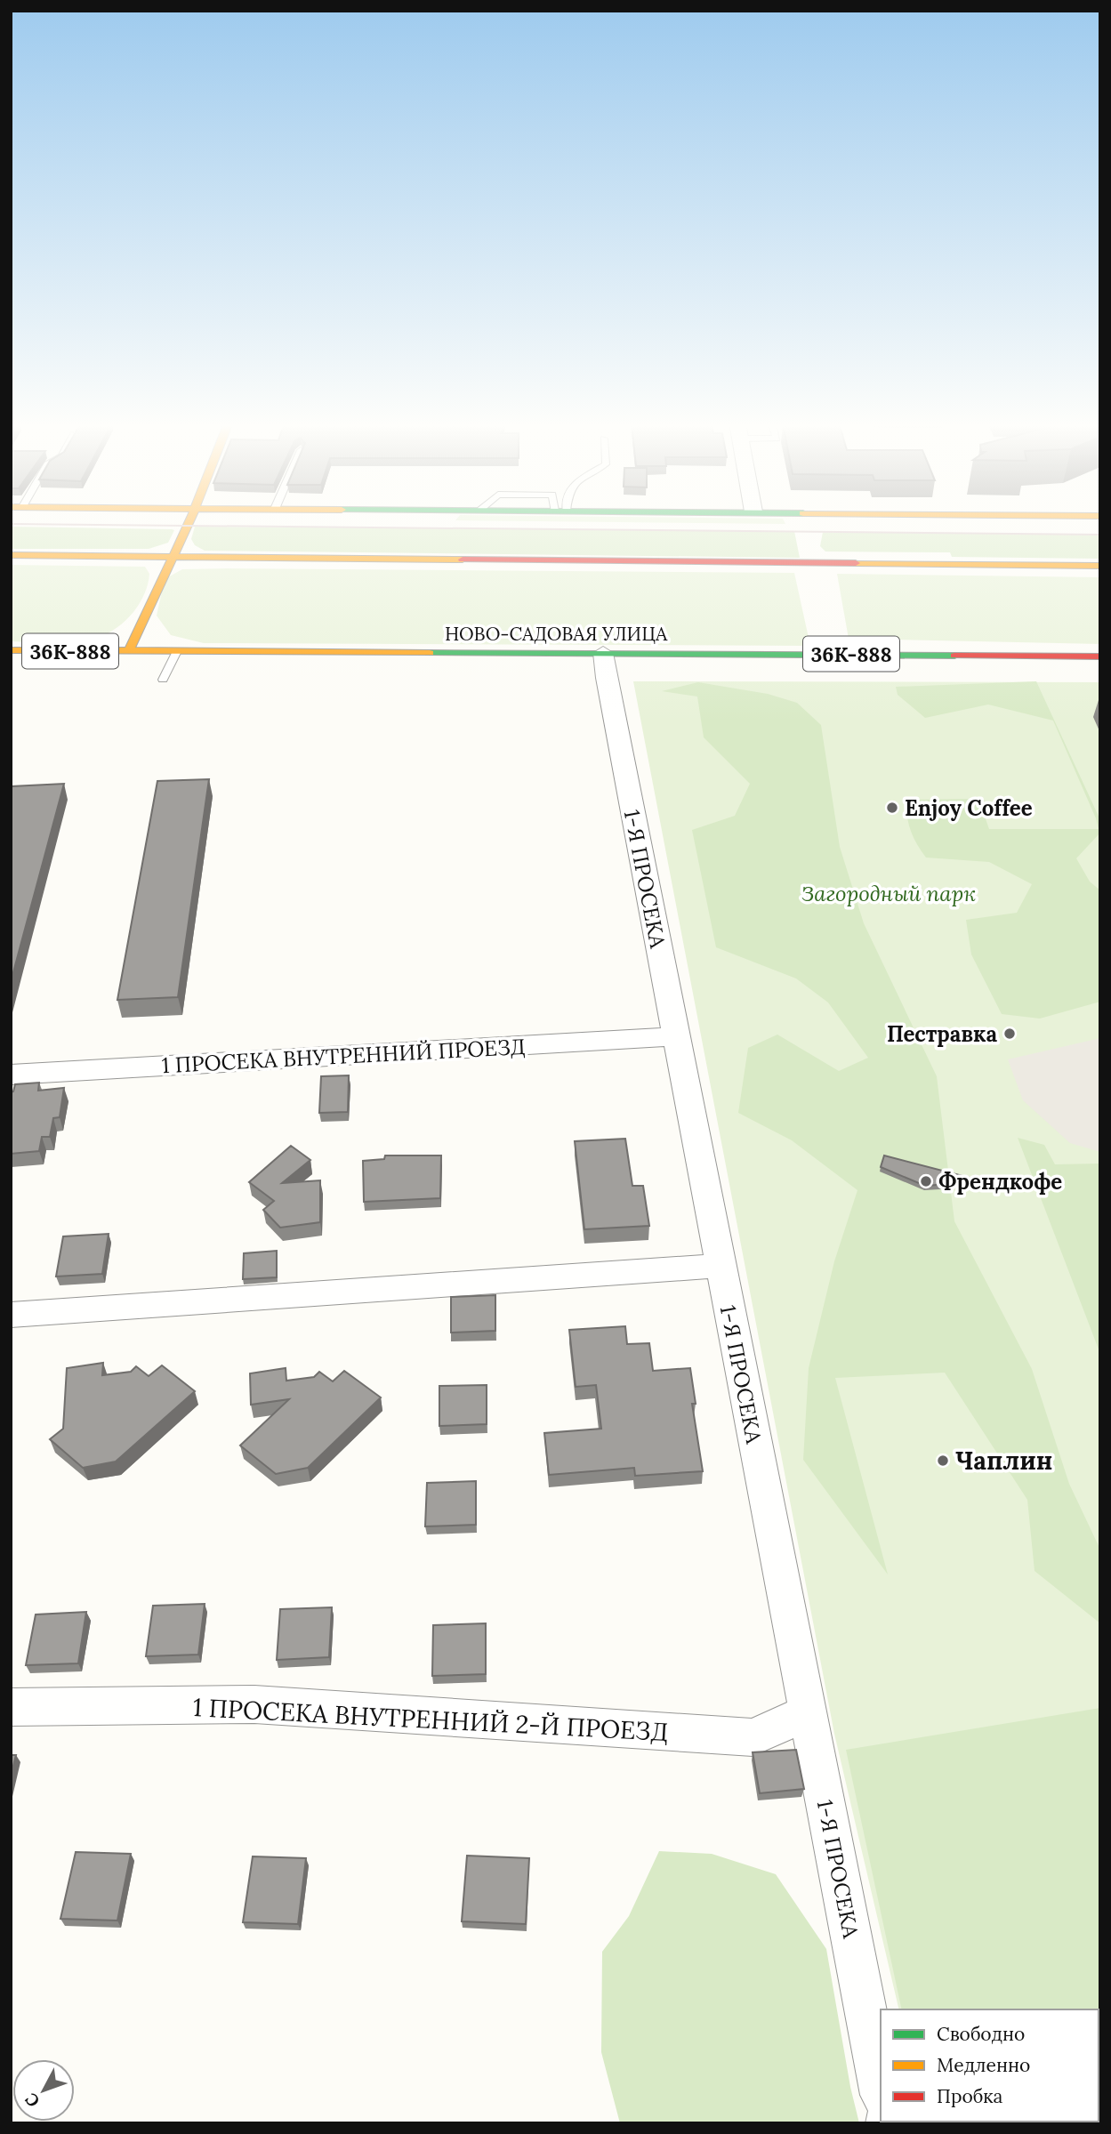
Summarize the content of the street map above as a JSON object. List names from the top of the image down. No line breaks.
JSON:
{"streets":{"main road":["НОВО-САДОВАЯ УЛИЦА","36К-888"],"street":["1-Я ПРОСЕКА","1 ПРОСЕКА ВНУТРЕННИЙ ПРОЕЗД","1 ПРОСЕКА ВНУТРЕННИЙ 2-Й ПРОЕЗД"]},"crossings":[["НОВО-САДОВАЯ УЛИЦА","1-Я ПРОСЕКА"],["1-Я ПРОСЕКА","1 ПРОСЕКА ВНУТРЕННИЙ ПРОЕЗД"],["1-Я ПРОСЕКА","1 ПРОСЕКА ВНУТРЕННИЙ 2-Й ПРОЕЗД"]],"parks":["Загородный парк"],"places":["Enjoy Coffee","Пестравка","Френдкофе","Чаплин"],"legend":["Свободно","Медленно","Пробка"],"north":"bottom left"}
